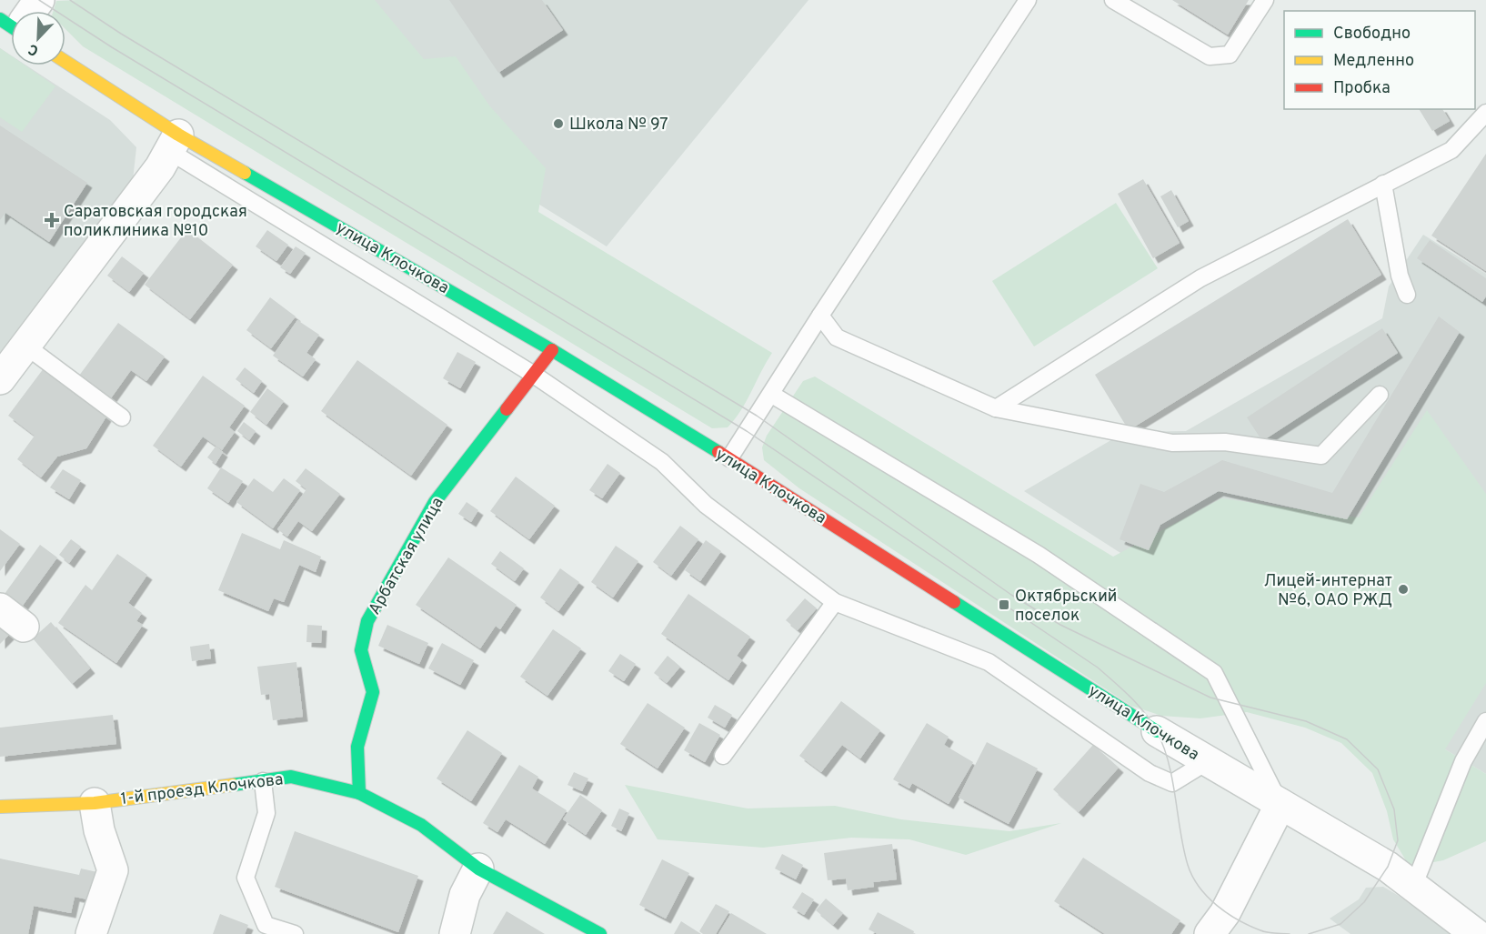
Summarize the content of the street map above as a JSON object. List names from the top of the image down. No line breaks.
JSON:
{"streets":{"street":["улица Клочкова","Арбатская улица","1-й проезд Клочкова"]},"crossings":[["улица Клочкова","Арбатская улица"],["Арбатская улица","1-й проезд Клочкова"]],"places":{"other":["Школа № 97","Лицей-интернат №6, ОАО РЖД"],"health":["Саратовская городская поликлиника №10"],"transit":["Октябрьский поселок"]},"legend":["Свободно","Медленно","Пробка"],"north":"bottom left"}
